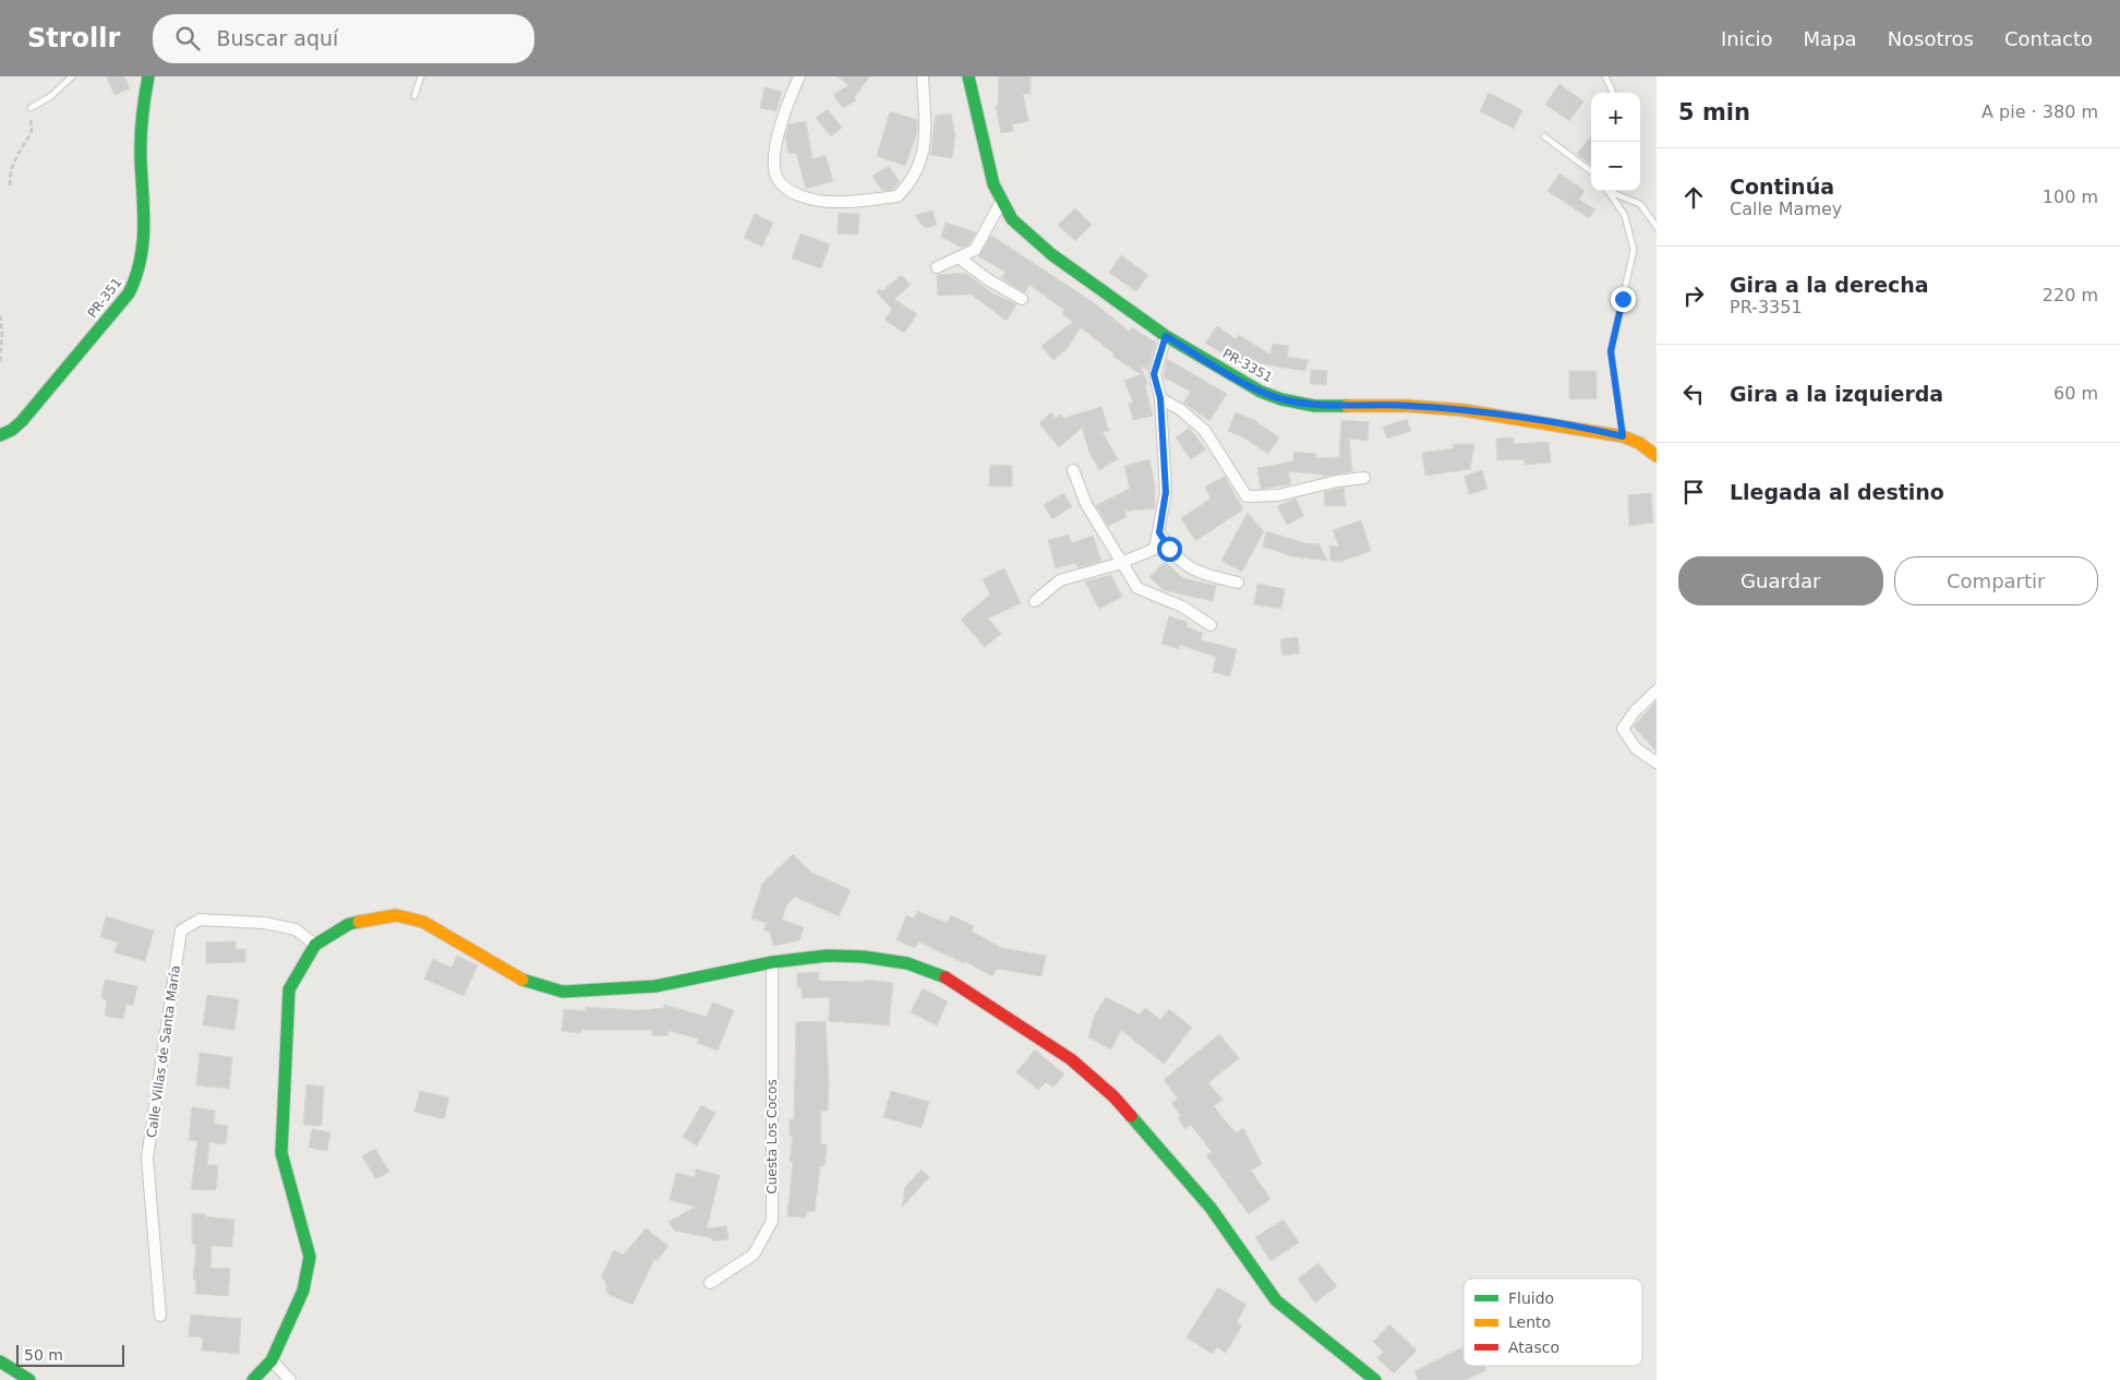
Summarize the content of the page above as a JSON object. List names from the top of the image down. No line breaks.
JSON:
{"streets":{"main road":["PR-351","PR-3351"],"street":["Calle Villas de Santa María","Cuesta Los Cocos"]},"legend":["Fluido","Lento","Atasco"],"scale_bar":"50 m","page":{"header":"Strollr","search":"Buscar aquí","nav":["Inicio","Mapa","Nosotros","Contacto"],"heading":["5 min","A pie · 380 m"],"map_buttons":["+","−"],"list":[["Continúa","Calle Mamey","100 m"],["Gira a la derecha","PR-3351","220 m"],["Gira a la izquierda","60 m"],"Llegada al destino"],"buttons":["Guardar","Compartir"],"scale":"50 m"}}
